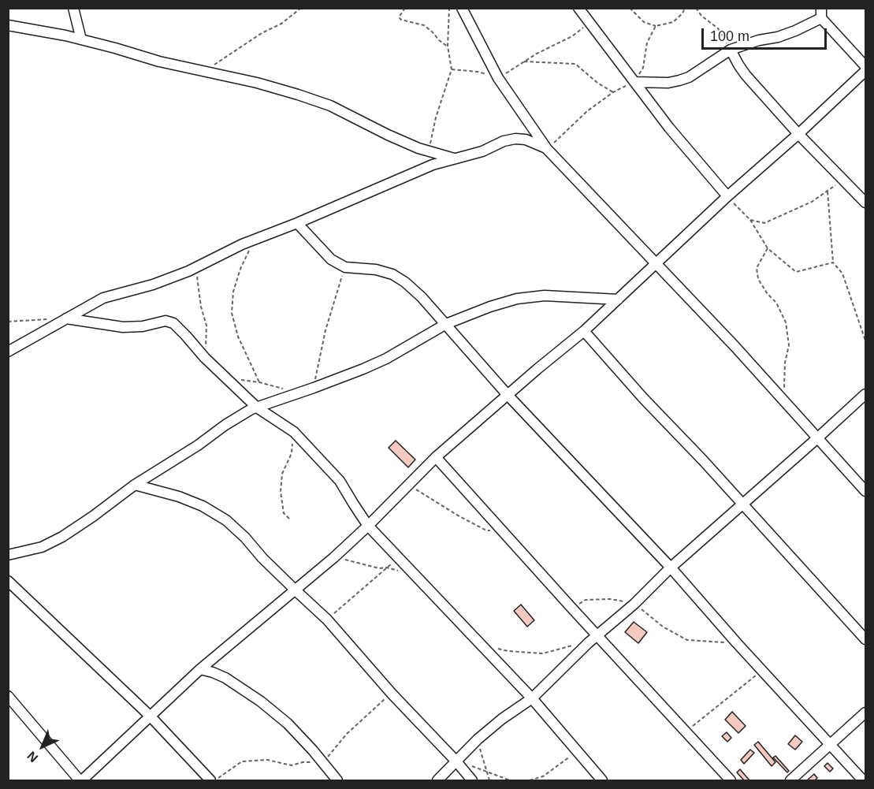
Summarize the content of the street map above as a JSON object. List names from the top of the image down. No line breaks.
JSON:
{"scale_bar":"100 m","north":"bottom left"}
